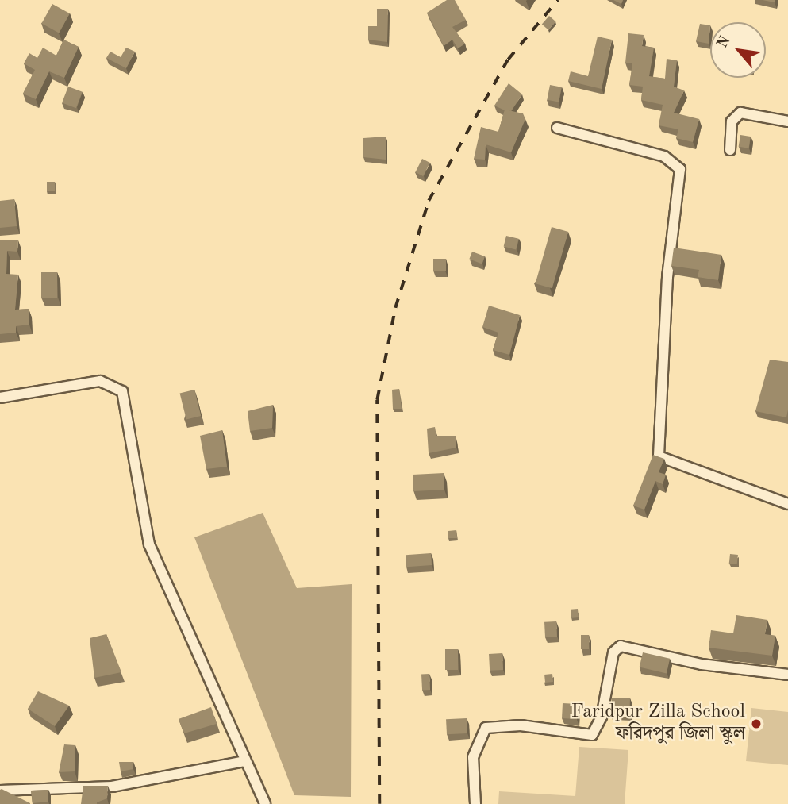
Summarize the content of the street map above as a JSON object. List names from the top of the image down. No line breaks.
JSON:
{"places":["Faridpur Zilla School ফরিদপুর জিলা স্কুল"],"north":"top left"}
